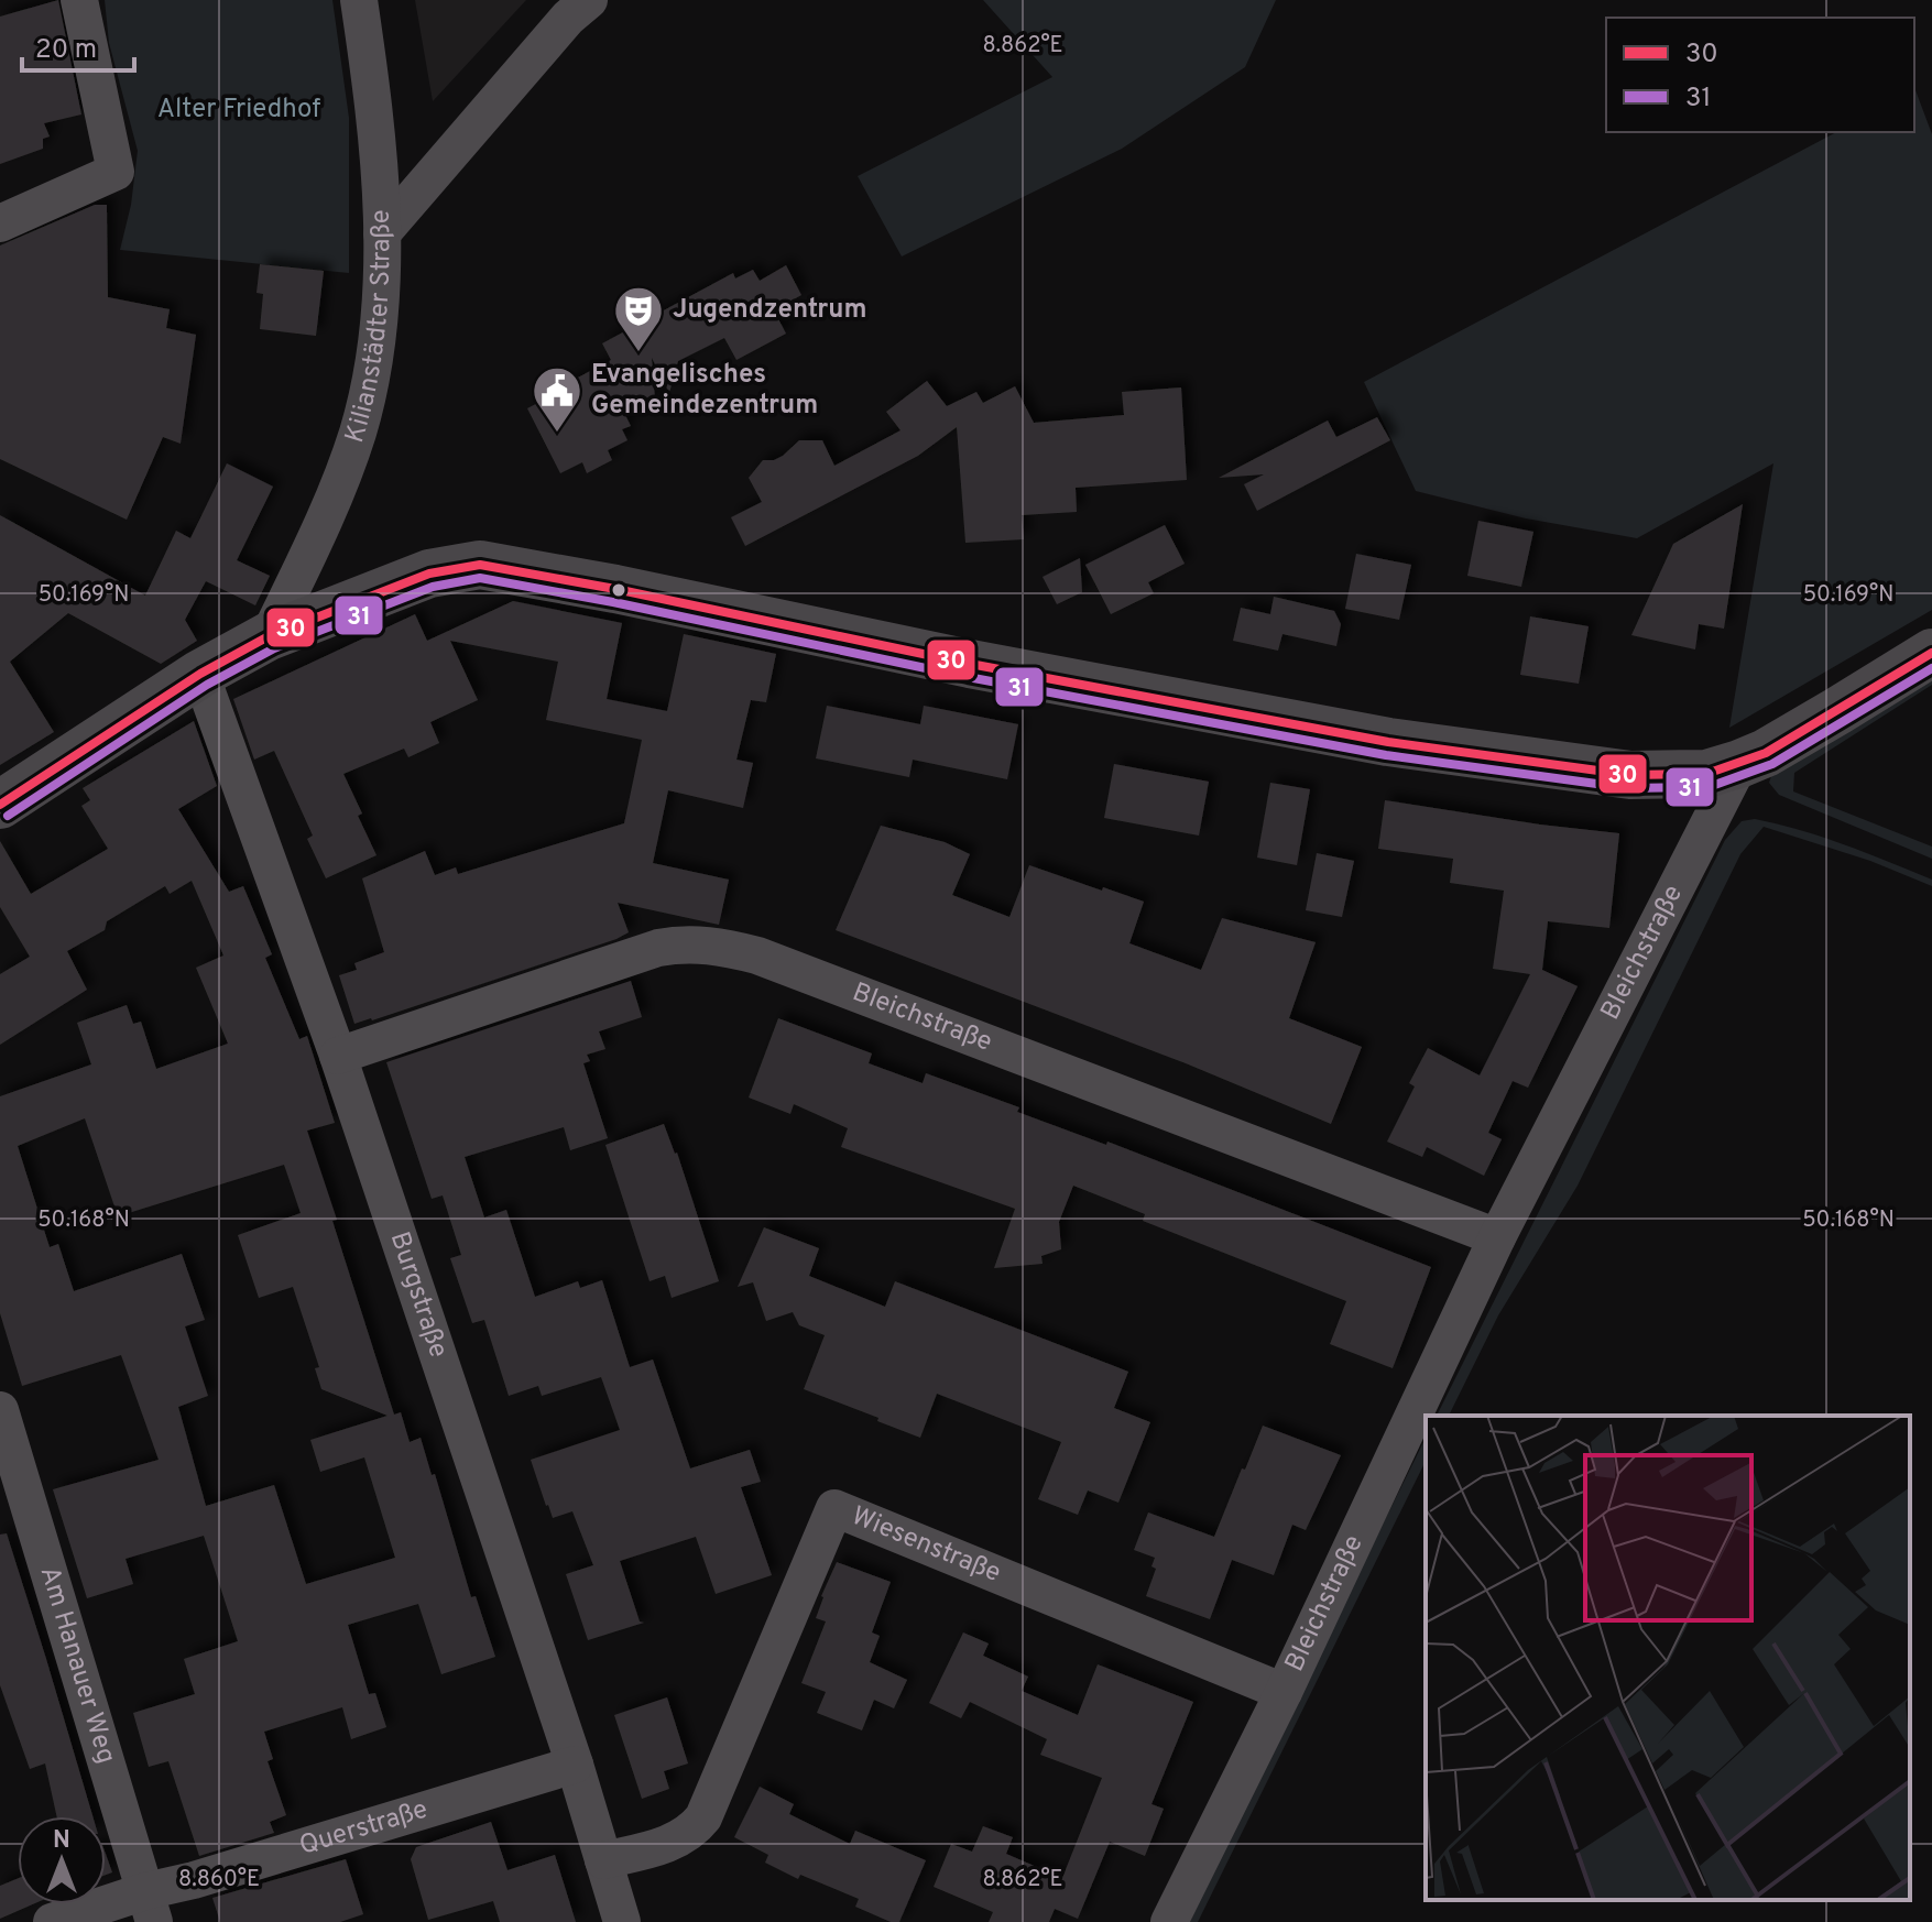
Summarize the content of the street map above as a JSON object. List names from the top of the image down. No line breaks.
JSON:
{"streets":{"street":["Kilianstädter Straße","Bleichstraße","Burgstraße","Wiesenstraße","Am Hanauer Weg","Querstraße"]},"crossings":[["Bleichstraße","Burgstraße"],["Bleichstraße","Wiesenstraße"],["Burgstraße","Wiesenstraße"],["Burgstraße","Querstraße"],["Am Hanauer Weg","Querstraße"]],"parks":["Alter Friedhof"],"places":{"theatre":["Jugendzentrum"],"public building":["Evangelisches Gemeindezentrum"]},"lines":["transit line 30","transit line 31"],"legend":["30","31"],"scale_bar":"20 m","north":"top","coordinates":["8.862°E","50.169°N","50.168°N","8.860°E"]}
